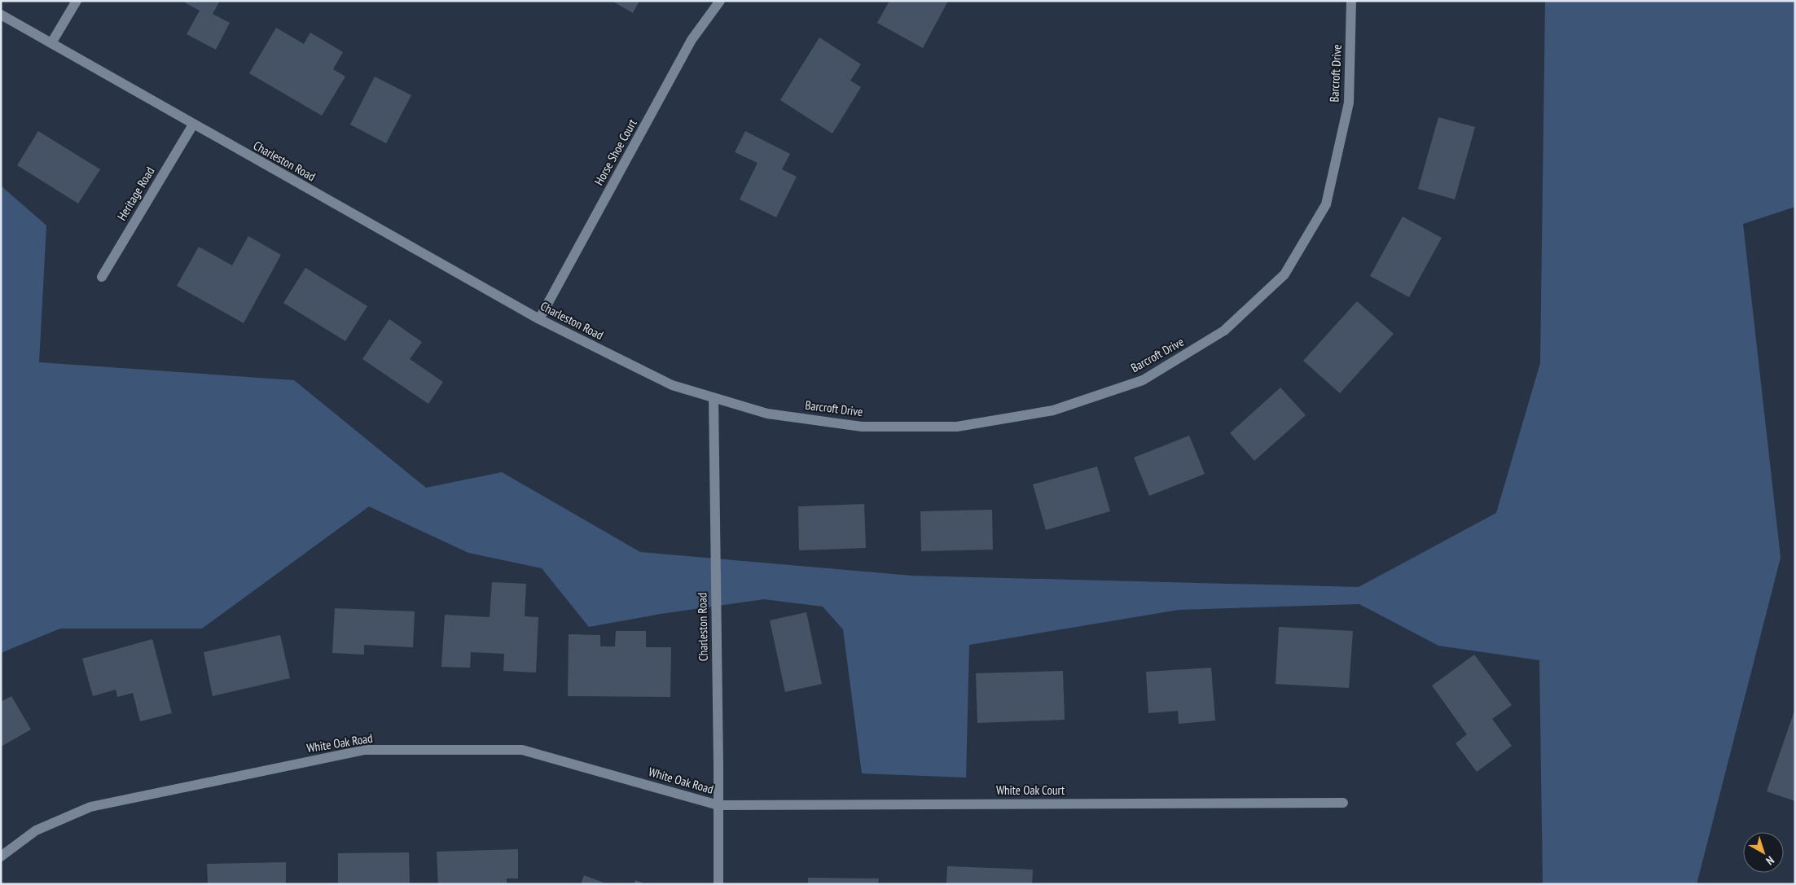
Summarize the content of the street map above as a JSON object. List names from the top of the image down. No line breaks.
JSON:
{"streets":{"street":["Barcroft Drive","Horse Shoe Court","Charleston Road","Heritage Road","White Oak Road","White Oak Court"]},"crossings":[["Barcroft Drive","Charleston Road"],["Horse Shoe Court","Charleston Road"],["Charleston Road","Heritage Road"],["Charleston Road","White Oak Road"],["Charleston Road","White Oak Court"],["White Oak Road","White Oak Court"]],"north":"bottom right"}
